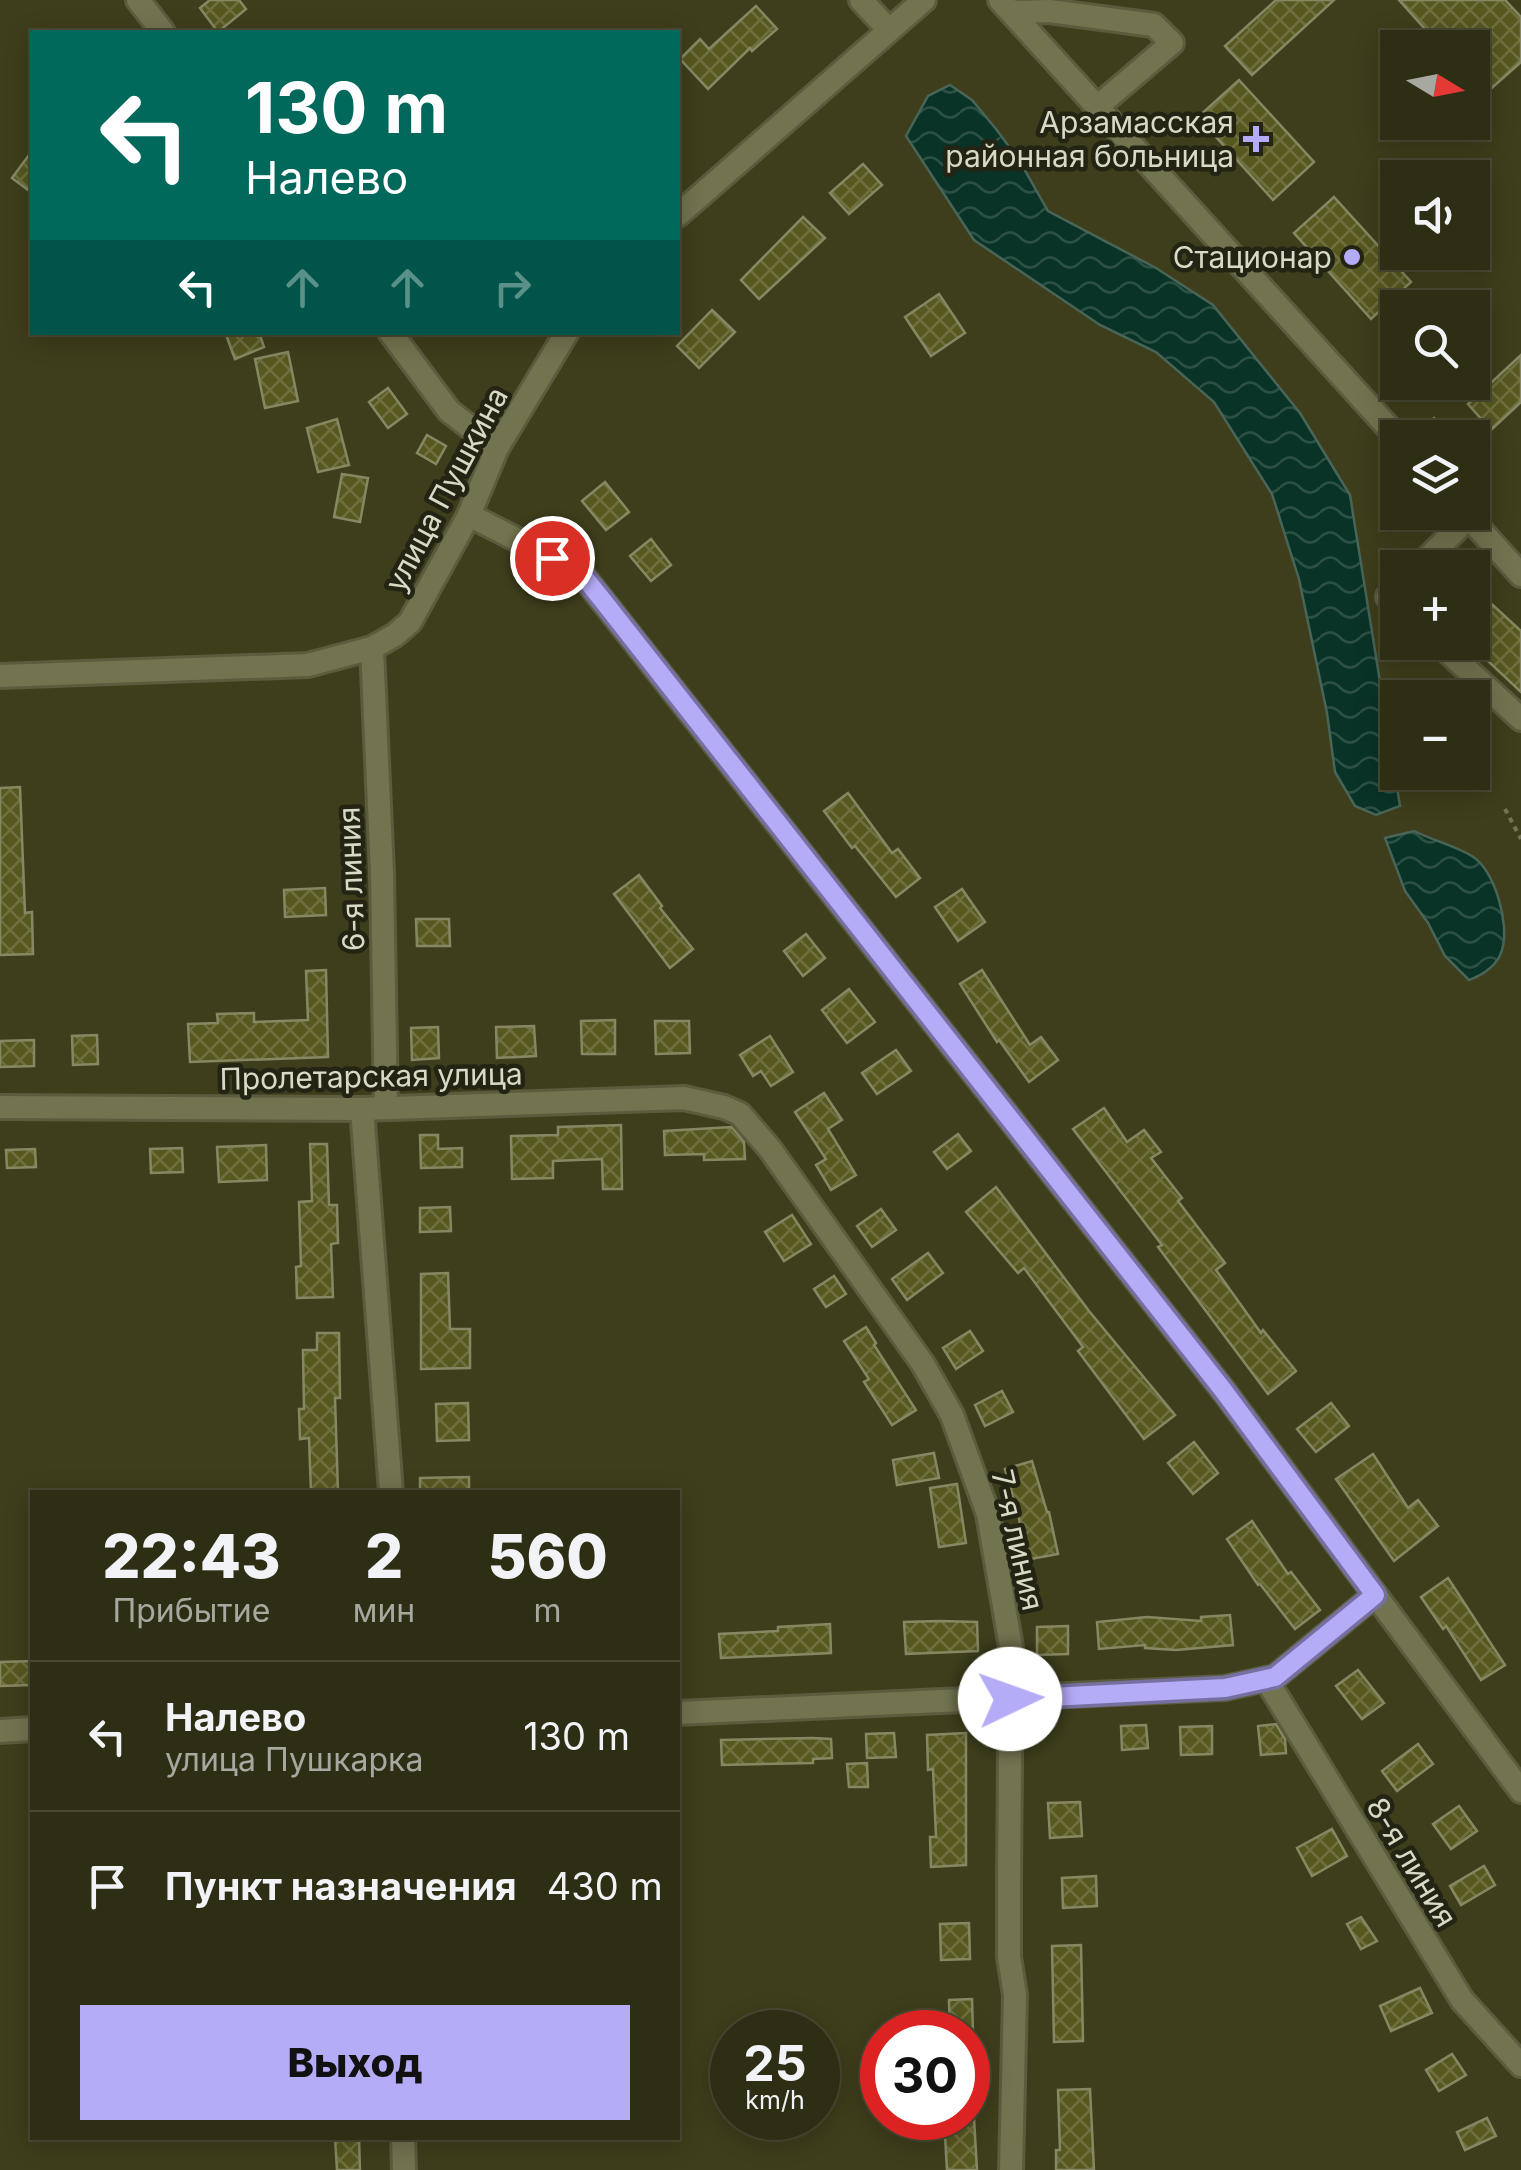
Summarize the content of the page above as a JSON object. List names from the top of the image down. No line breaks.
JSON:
{"streets":{"street":["улица Пушкина","6-я линия","Пролетарская улица","7-я линия","8-я линия"]},"crossings":[["улица Пушкина","6-я линия"],["6-я линия","Пролетарская улица"],["Пролетарская улица","7-я линия"]],"places":{"health":["Арзамасская районная больница"],"other":["Стационар"]},"north":"right","page":{"map_buttons":["+","−"],"turn":["130 m","Налево"],"eta":["22:43","Прибытие","2","мин","560","m"],"list":[{"name":"Налево","note":"улица Пушкарка","value":"130 m"},{"name":"Пункт назначения","value":"430 m"}],"buttons":"Выход","speed":"25 km/h","limit":"30"}}
